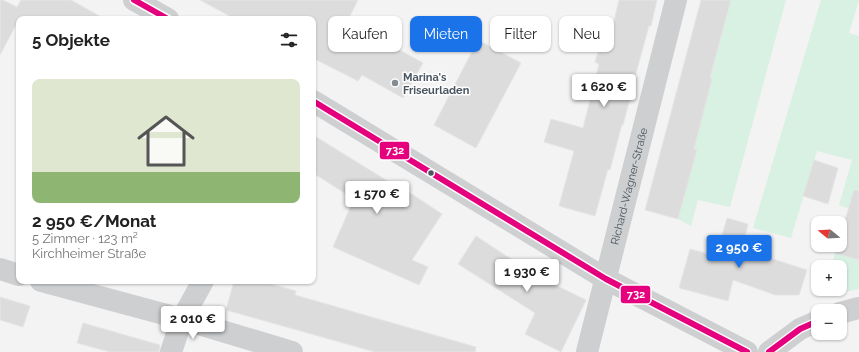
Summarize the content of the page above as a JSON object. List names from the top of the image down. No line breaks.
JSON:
{"streets":{"street":["Richard-Wagner-Straße"]},"places":["Marina's Friseurladen"],"lines":["transit line 732"],"north":"left","page":{"chip":["Kaufen","Mieten","Filter","Neu"],"heading":"5 Objekte","list":[{"name":"2 950 €/Monat","note":"5 Zimmer · 123 m² · Kirchheimer Straße"}],"price":["1 620 €","1 570 €","2 950 €","1 930 €","2 010 €"],"map_buttons":["+","−"]}}
